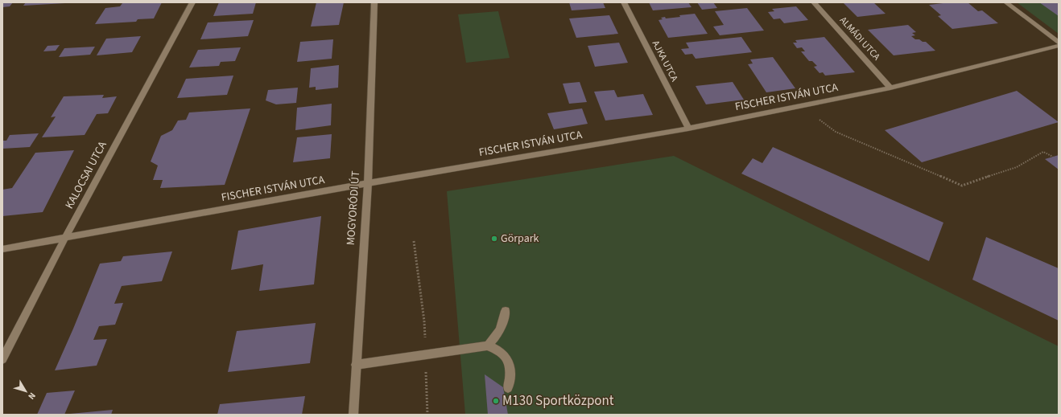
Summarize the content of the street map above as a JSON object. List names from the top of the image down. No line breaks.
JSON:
{"streets":{"street":["ALMÁDI UTCA","AJKA UTCA","FISCHER ISTVÁN UTCA","KALOCSAI UTCA","MOGYORÓDI ÚT"]},"crossings":[["ALMÁDI UTCA","FISCHER ISTVÁN UTCA"],["AJKA UTCA","FISCHER ISTVÁN UTCA"],["FISCHER ISTVÁN UTCA","KALOCSAI UTCA"],["FISCHER ISTVÁN UTCA","MOGYORÓDI ÚT"]],"places":["Görpark","M130 Sportközpont"],"north":"bottom right"}
